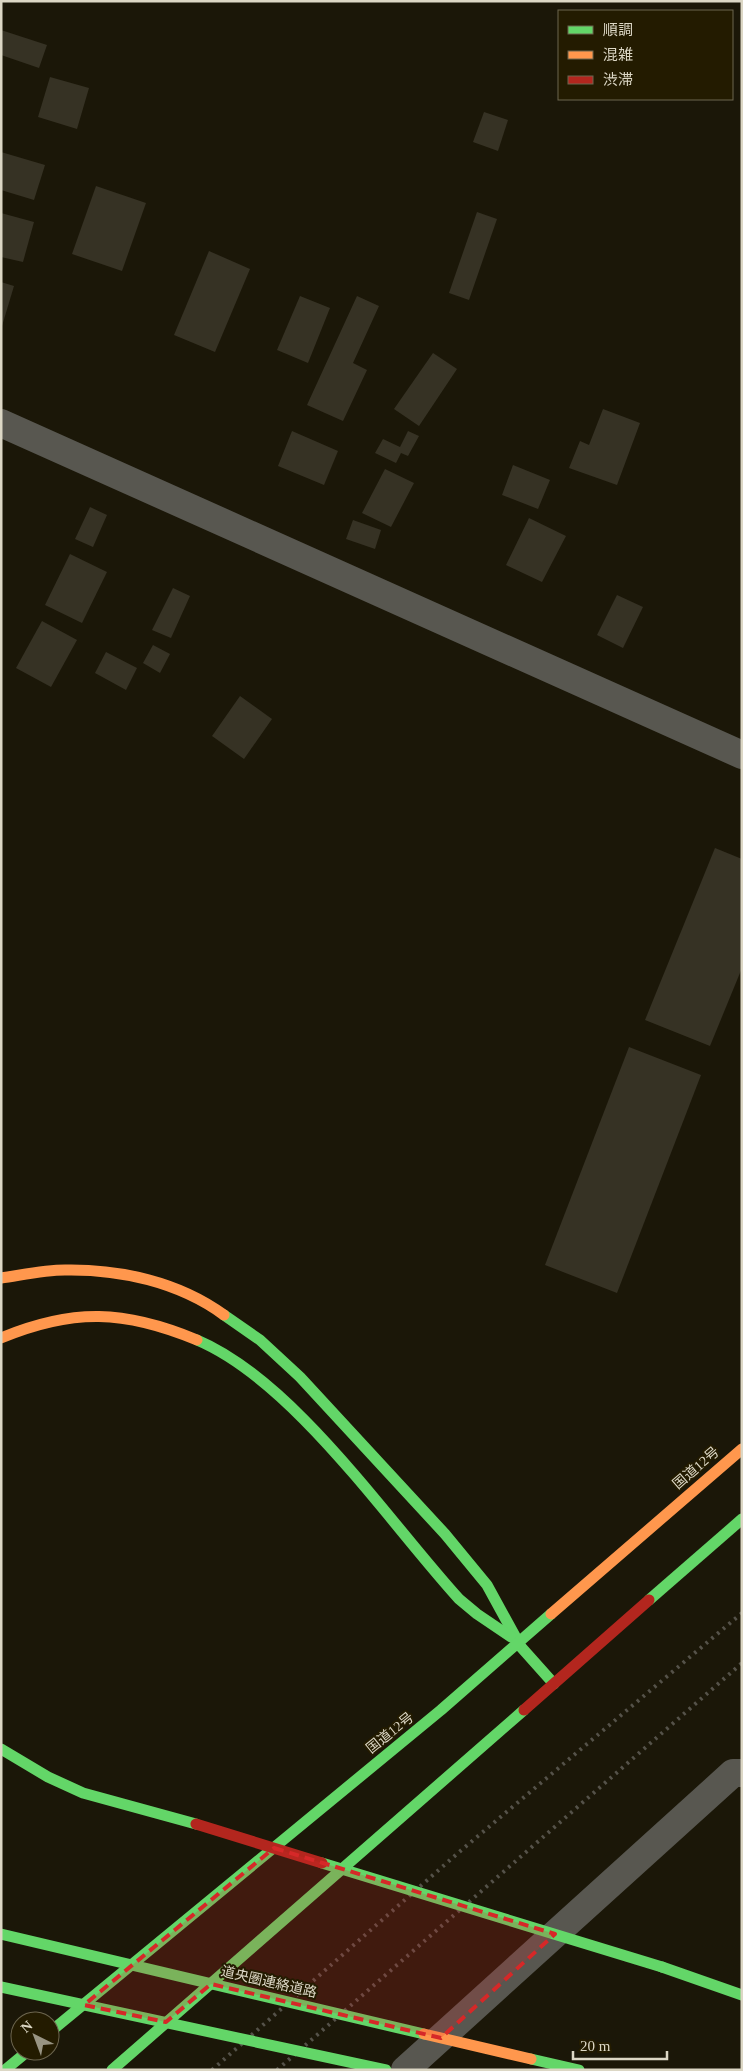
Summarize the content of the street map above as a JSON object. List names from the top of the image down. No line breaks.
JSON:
{"streets":{"highway":["国道12号","道央圏連絡道路"]},"legend":["順調","混雑","渋滞"],"scale_bar":"20 m","north":"top left"}
